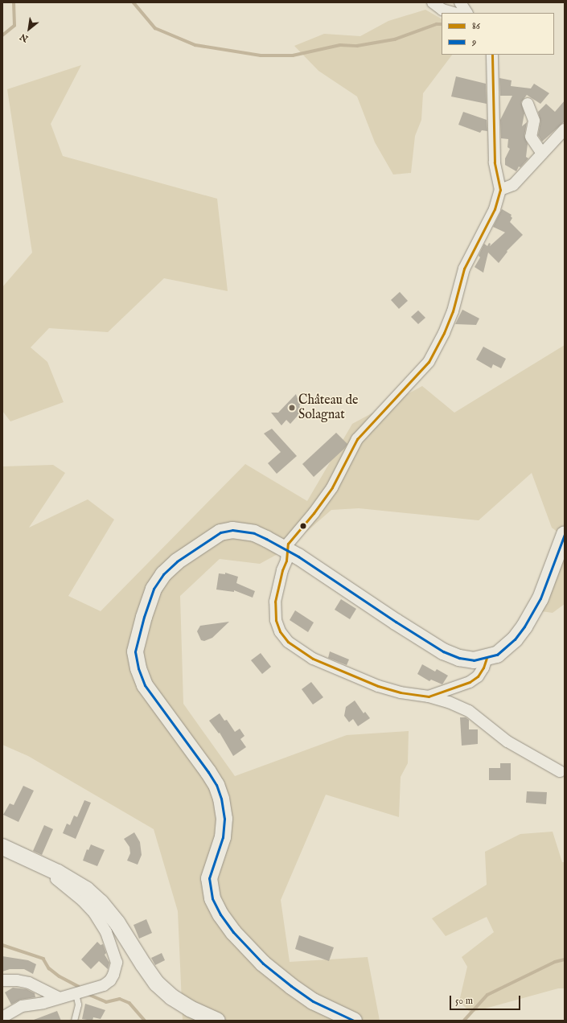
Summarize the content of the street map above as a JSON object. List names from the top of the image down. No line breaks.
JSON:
{"places":["Château de Solagnat"],"lines":["transit line 86","transit line 9"],"legend":["86","9"],"scale_bar":"50 m","north":"bottom left"}
